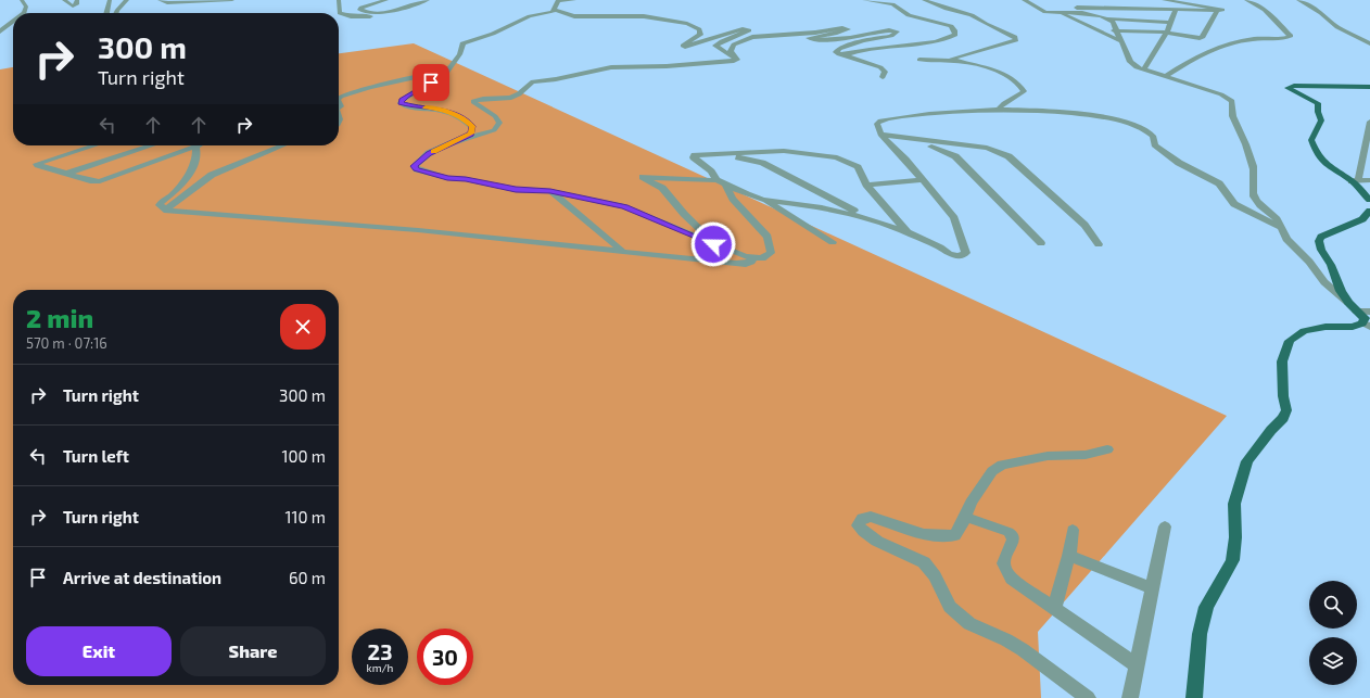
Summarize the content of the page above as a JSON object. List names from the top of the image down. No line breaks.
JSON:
{"page":{"turn":["300 m","Turn right"],"heading":["2 min","570 m · 07:16"],"list":[{"name":"Turn right","value":"300 m"},{"name":"Turn left","value":"100 m"},{"name":"Turn right","value":"110 m"},{"name":"Arrive at destination","value":"60 m"}],"buttons":["Exit","Share"],"speed":"23 km/h","limit":"30"}}
